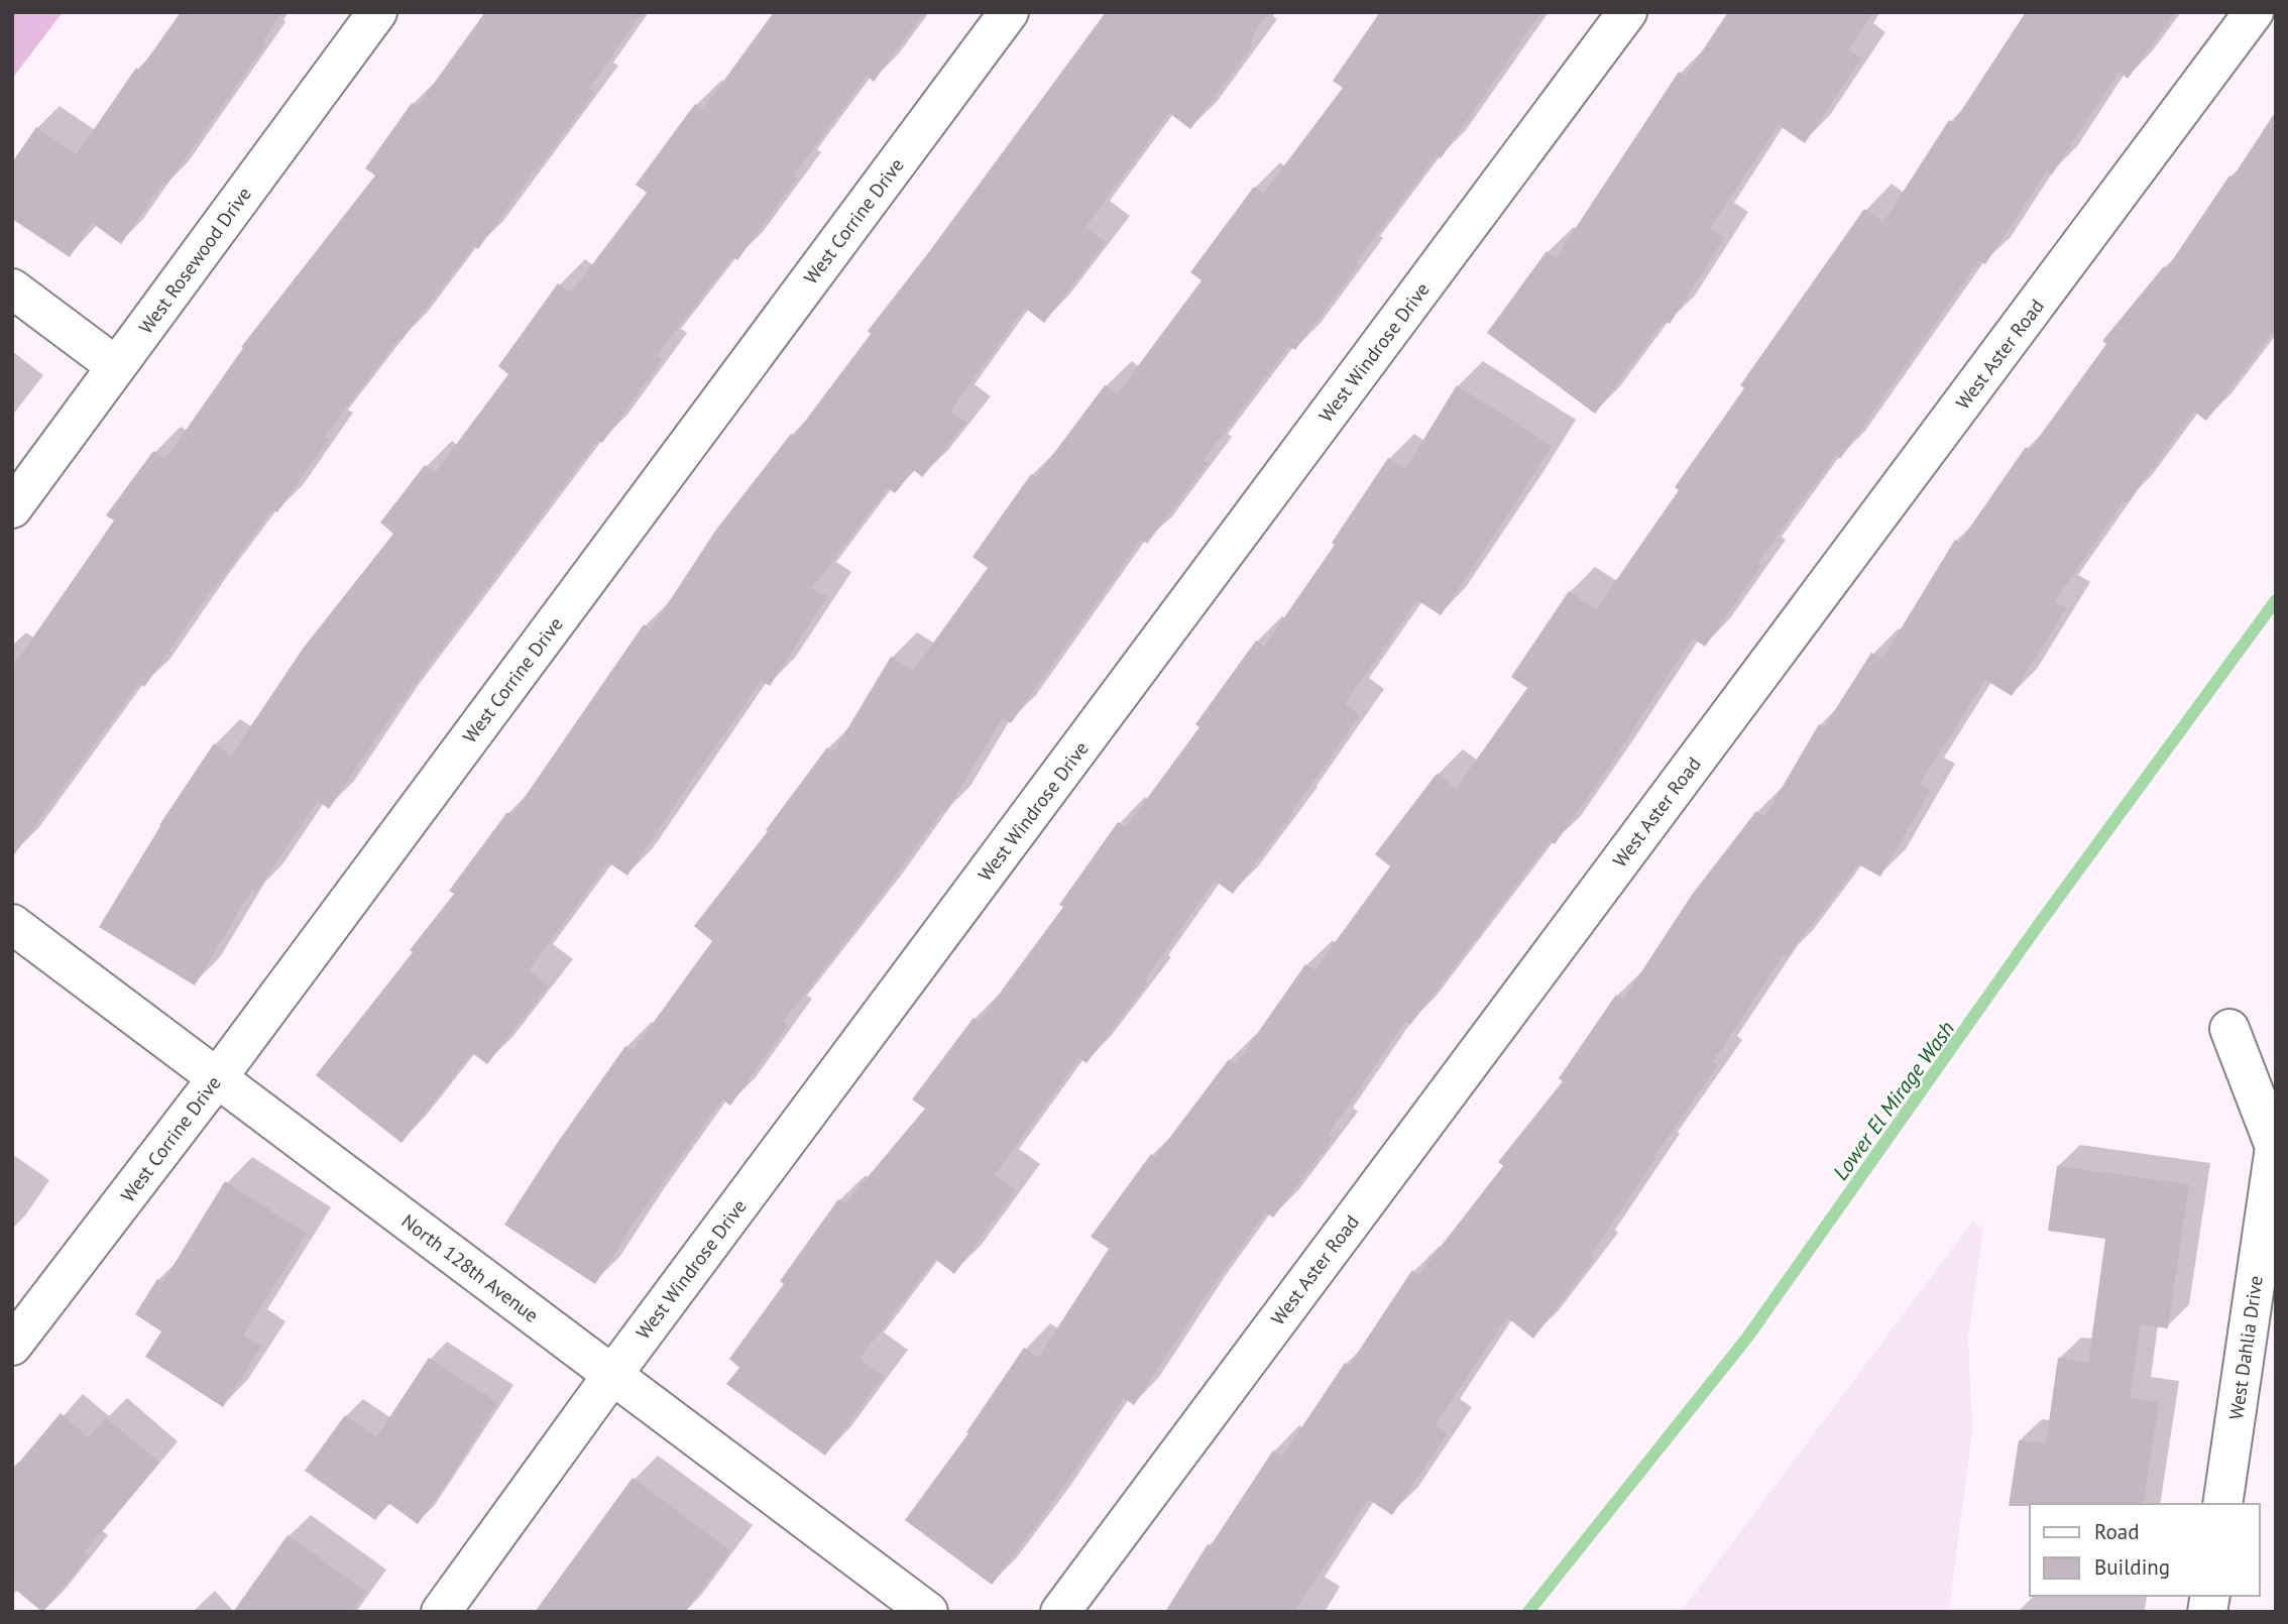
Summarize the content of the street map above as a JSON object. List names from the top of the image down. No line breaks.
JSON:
{"streets":{"street":["West Corrine Drive","West Rosewood Drive","West Windrose Drive","West Aster Road","North 128th Avenue","West Dahlia Drive"]},"crossings":[["West Corrine Drive","North 128th Avenue"],["West Windrose Drive","North 128th Avenue"]],"water":["Lower El Mirage Wash"],"legend":["Road","Building"]}
